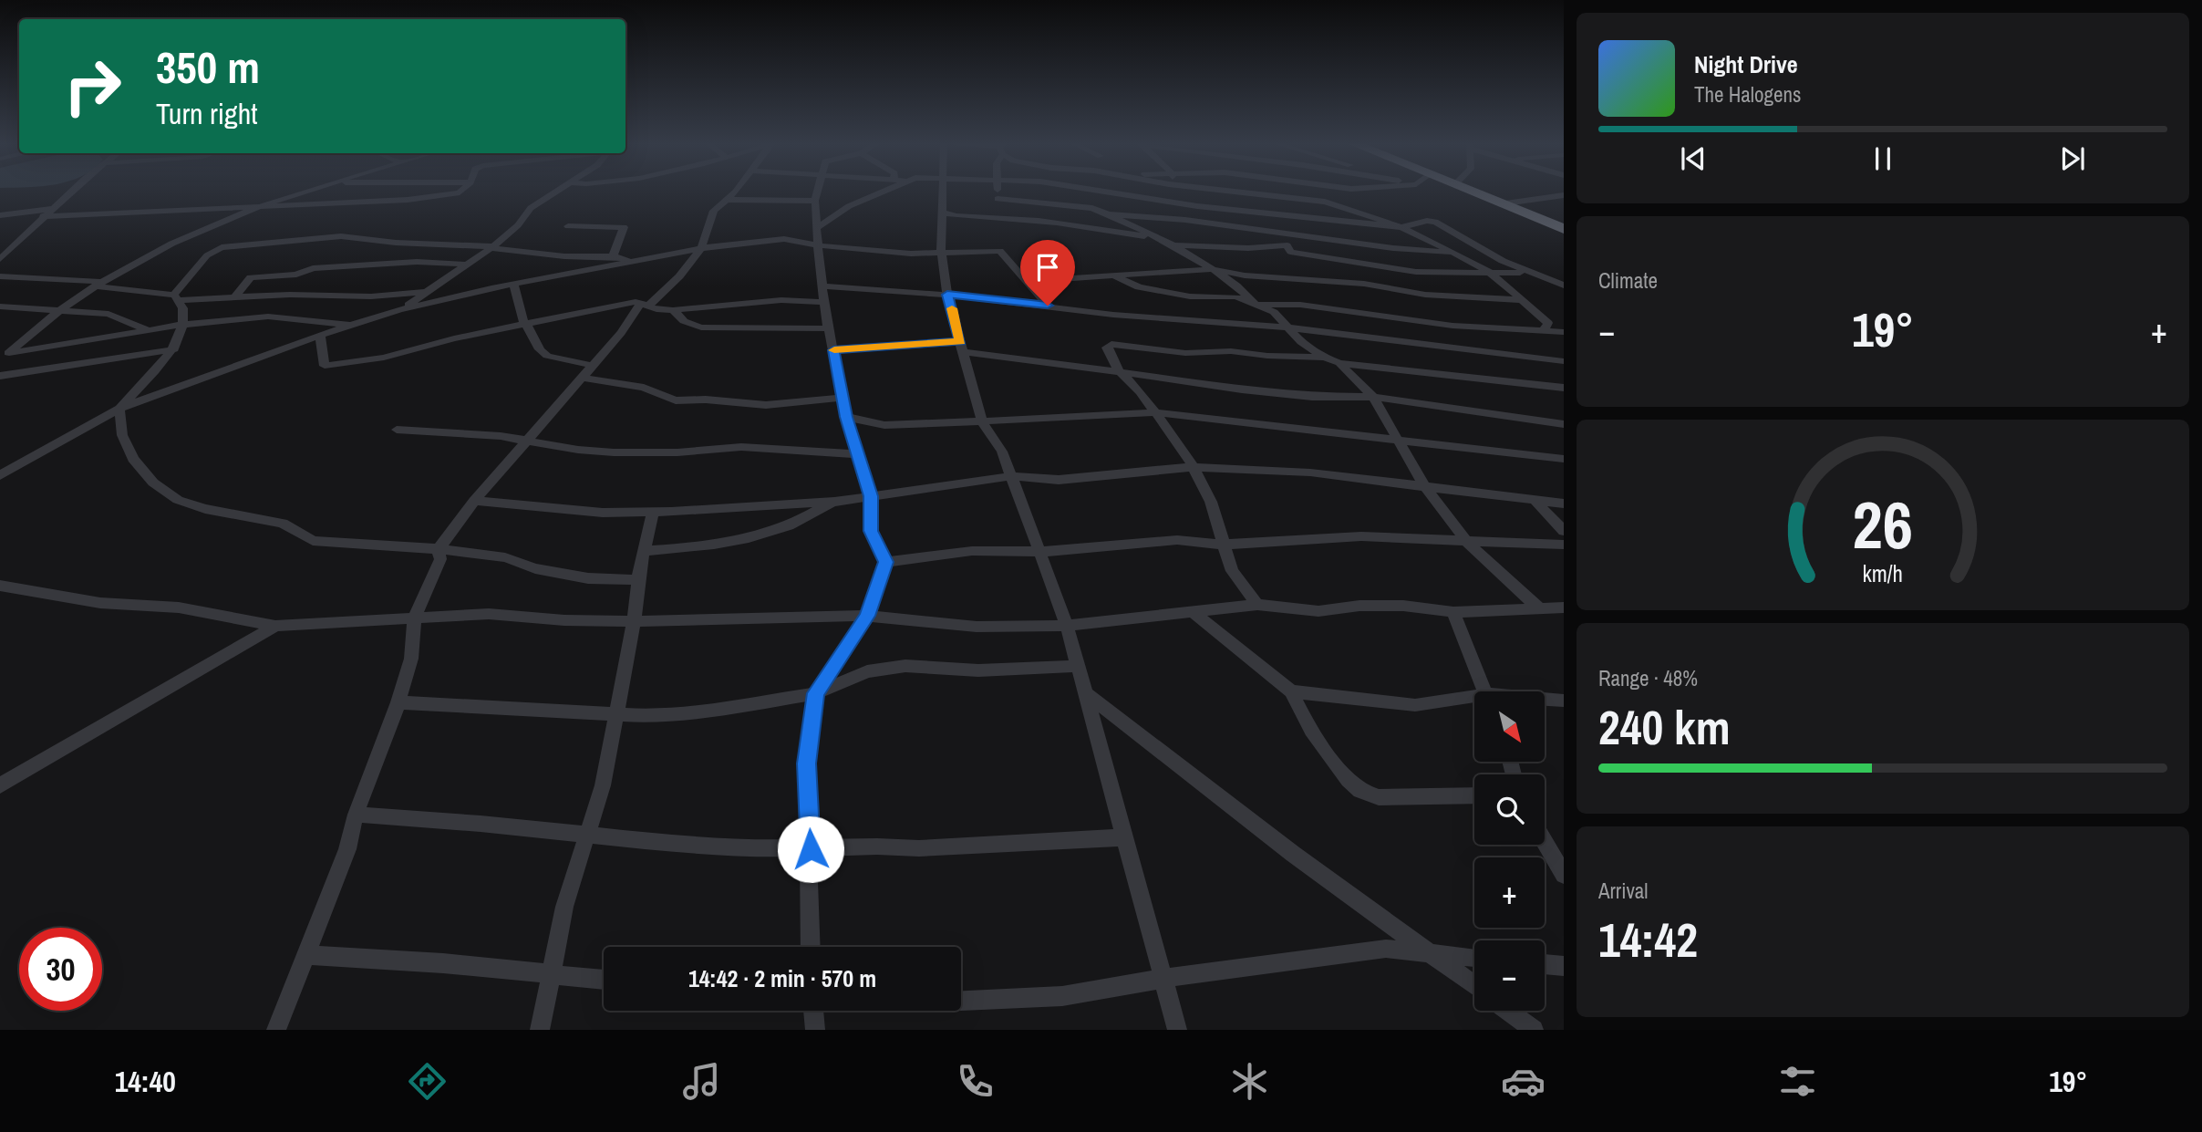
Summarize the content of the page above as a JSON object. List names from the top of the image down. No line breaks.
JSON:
{"north":"bottom right","page":{"turn":["350 m","Turn right"],"song":["Night Drive","The Halogens"],"tile":["Climate",["Range · 48%","240 km"],["Arrival","14:42"]],"heat":["−","19°","+"],"map_buttons":["+","−"],"limit":"30","trip":"14:42 · 2 min · 570 m","tabs":["14:40","19°"],"gauge":["26","km/h"]}}
